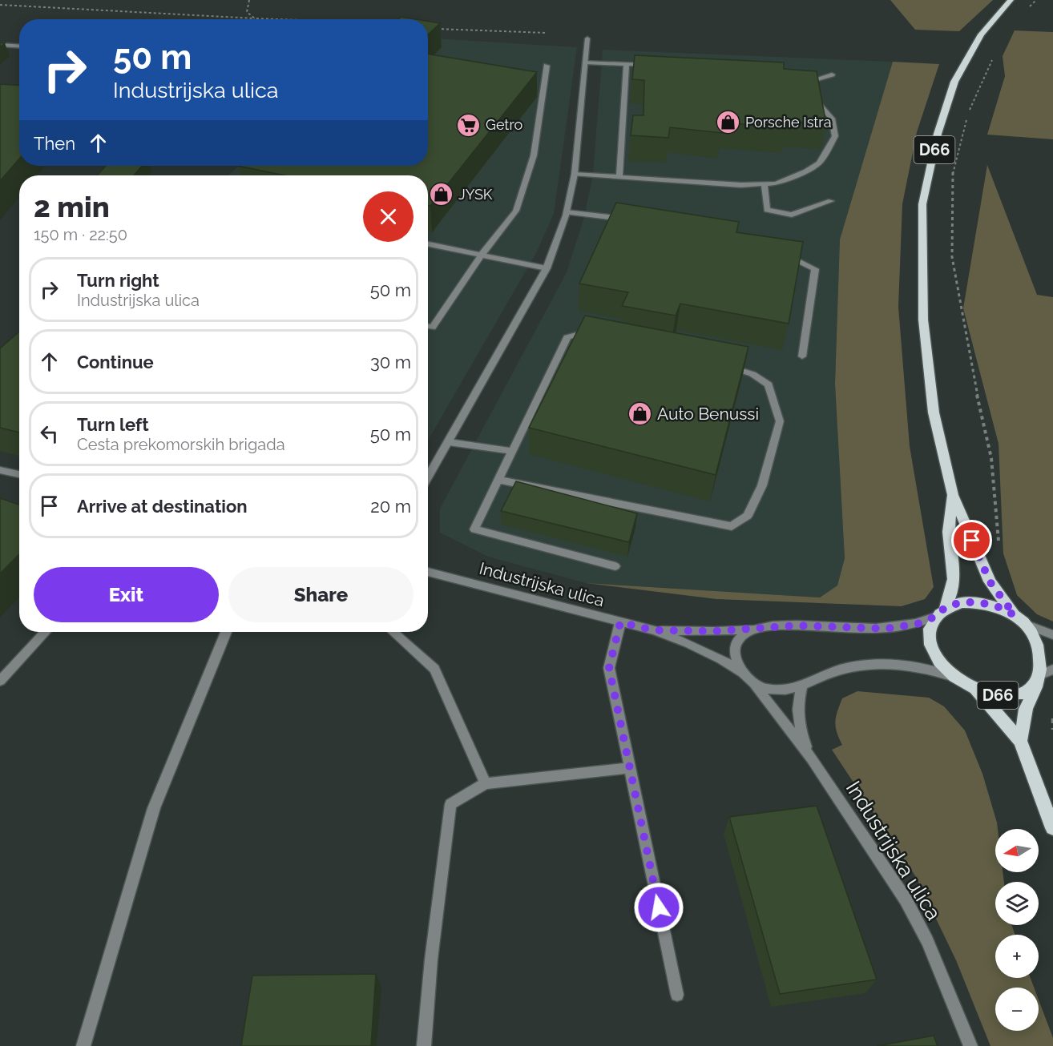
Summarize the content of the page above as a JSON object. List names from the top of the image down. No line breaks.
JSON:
{"streets":{"main road":["D66"],"street":["Industrijska ulica"]},"crossings":[["D66","Industrijska ulica"]],"places":{"shop":["Porsche Istra","JYSK","Auto Benussi"],"supermarket":["Getro"]},"north":"left","page":{"turn":["50 m","Industrijska ulica"],"then":"Then","heading":["2 min","150 m · 22:50"],"list":[{"name":"Turn right","note":"Industrijska ulica","value":"50 m"},{"name":"Continue","value":"30 m"},{"name":"Turn left","note":"Cesta prekomorskih brigada","value":"50 m"},{"name":"Arrive at destination","value":"20 m"}],"buttons":["Exit","Share"],"map_buttons":["+","−"]}}
